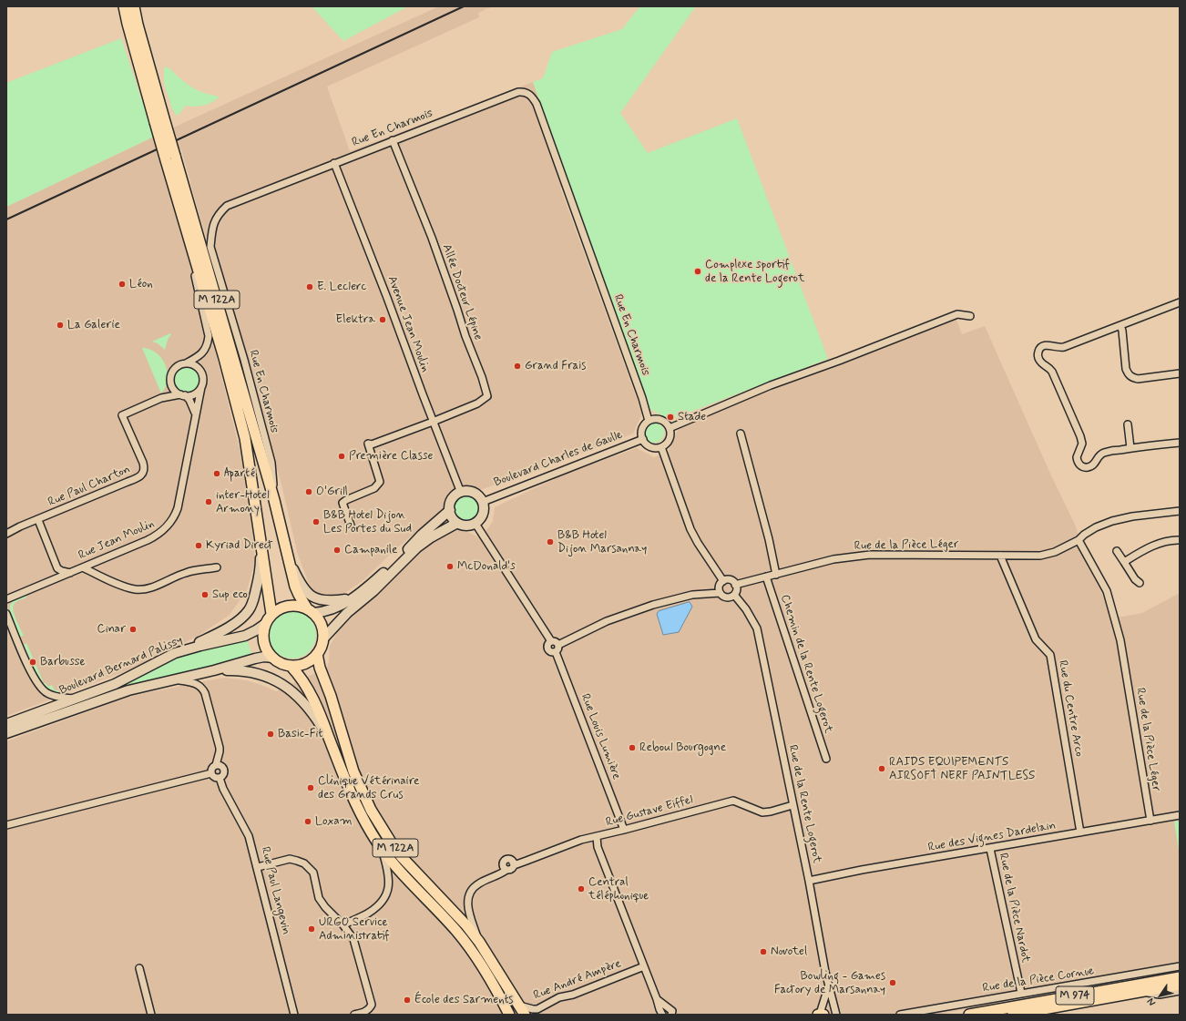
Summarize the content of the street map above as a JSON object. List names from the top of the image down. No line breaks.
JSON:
{"streets":{"main road":["M 122A","Boulevard Bernard Palissy","M 974"],"street":["Rue En Charmois","Allée Docteur Lépine","Avenue Jean Moulin","Boulevard Charles de Gaulle","Rue Paul Charton","Rue Jean Moulin","Rue de la Pièce Léger","Chemin de la Rente Logerot","Rue du Centre Arco","Rue Louis Lumière","Rue de la Rente Logerot","Rue Gustave Eiffel","Rue des Vignes Dardelain","Rue Paul Langevin","Rue de la Pièce Nardot","Rue André Ampère","Rue de la Pièce Cornue"]},"crossings":[["Rue En Charmois","Allée Docteur Lépine"],["Rue En Charmois","M 122A"],["Rue En Charmois","Avenue Jean Moulin"],["Rue En Charmois","Boulevard Charles de Gaulle"],["Allée Docteur Lépine","Avenue Jean Moulin"],["M 122A","Boulevard Bernard Palissy"],["M 122A","Rue Gustave Eiffel"],["M 122A","Rue André Ampère"],["Avenue Jean Moulin","Boulevard Charles de Gaulle"],["Rue Paul Charton","Rue Jean Moulin"],["Rue de la Pièce Léger","Chemin de la Rente Logerot"],["Rue de la Pièce Léger","Rue du Centre Arco"],["Rue de la Pièce Léger","Rue de la Rente Logerot"],["Rue de la Pièce Léger","Rue des Vignes Dardelain"],["Rue du Centre Arco","Rue des Vignes Dardelain"],["Rue Louis Lumière","Rue Gustave Eiffel"],["Rue de la Rente Logerot","Rue Gustave Eiffel"],["Rue de la Rente Logerot","Rue des Vignes Dardelain"],["Rue des Vignes Dardelain","Rue de la Pièce Nardot"],["Rue de la Pièce Nardot","Rue de la Pièce Cornue"]],"places":["Complexe sportif de la Rente Logerot","Léon","E. Leclerc","Elektra","La Galerie","Grand Frais","Stade","Première Classe","Aparté","O'Grill","inter-Hotel Armony","B&B Hotel Dijon Les Portes du Sud","B&B Hotel Dijon Marsannay","Kyriad Direct","Campanile","McDonald's","Sup eco","Cinar","Barbusse","Basic-Fit","Reboul Bourgogne","RAIDS EQUIPEMENTS AIRSOFT NERF PAINTLESS","Clinique Vétérinaire des Grands Crus","Loxam","Central téléphonique","URGO Service Administratif","Novotel","Bowling - Games Factory de Marsannay","École des Sarments"],"north":"bottom left"}
